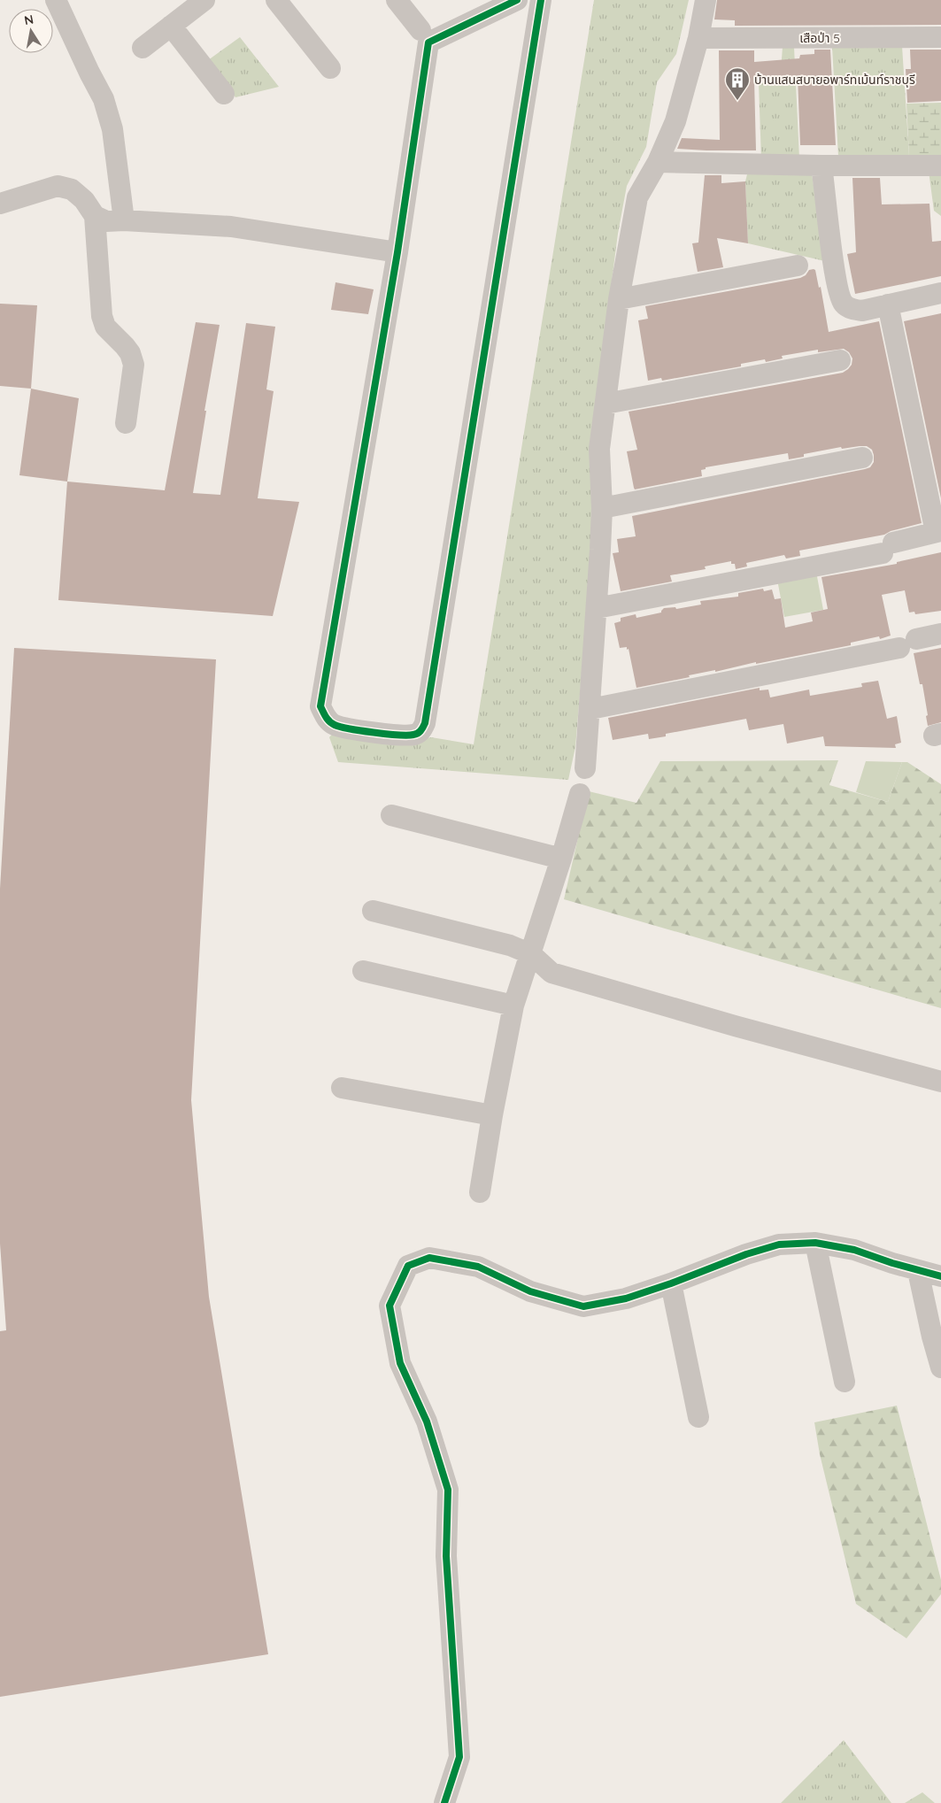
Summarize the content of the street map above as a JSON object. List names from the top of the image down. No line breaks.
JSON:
{"streets":{"street":["เสือป่า 5"]},"places":{"building":["บ้านแสนสบายอพาร์ทเม้นท์ราชบุรี"]},"north":"top"}
